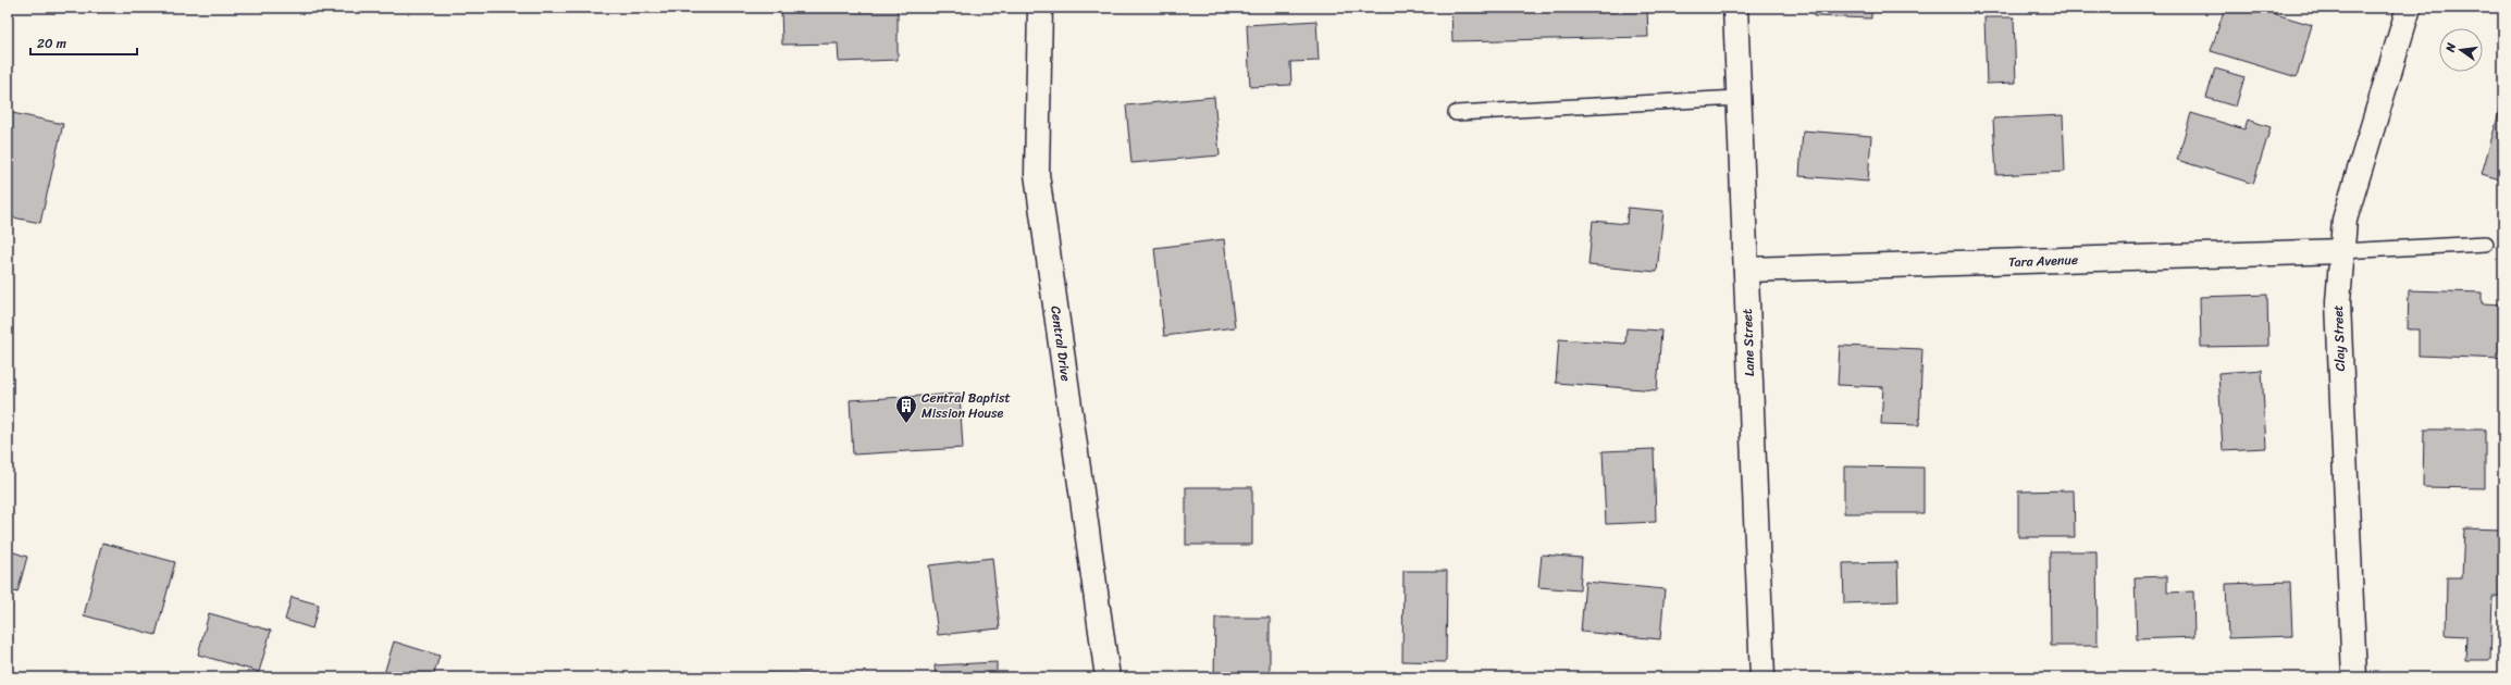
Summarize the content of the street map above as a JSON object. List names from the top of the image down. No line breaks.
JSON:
{"streets":{"street":["Tara Avenue","Clay Street","Lane Street","Central Drive"]},"crossings":[["Tara Avenue","Clay Street"],["Tara Avenue","Lane Street"]],"places":{"building":["Central Baptist Mission House"]},"scale_bar":"20 m","north":"left"}
